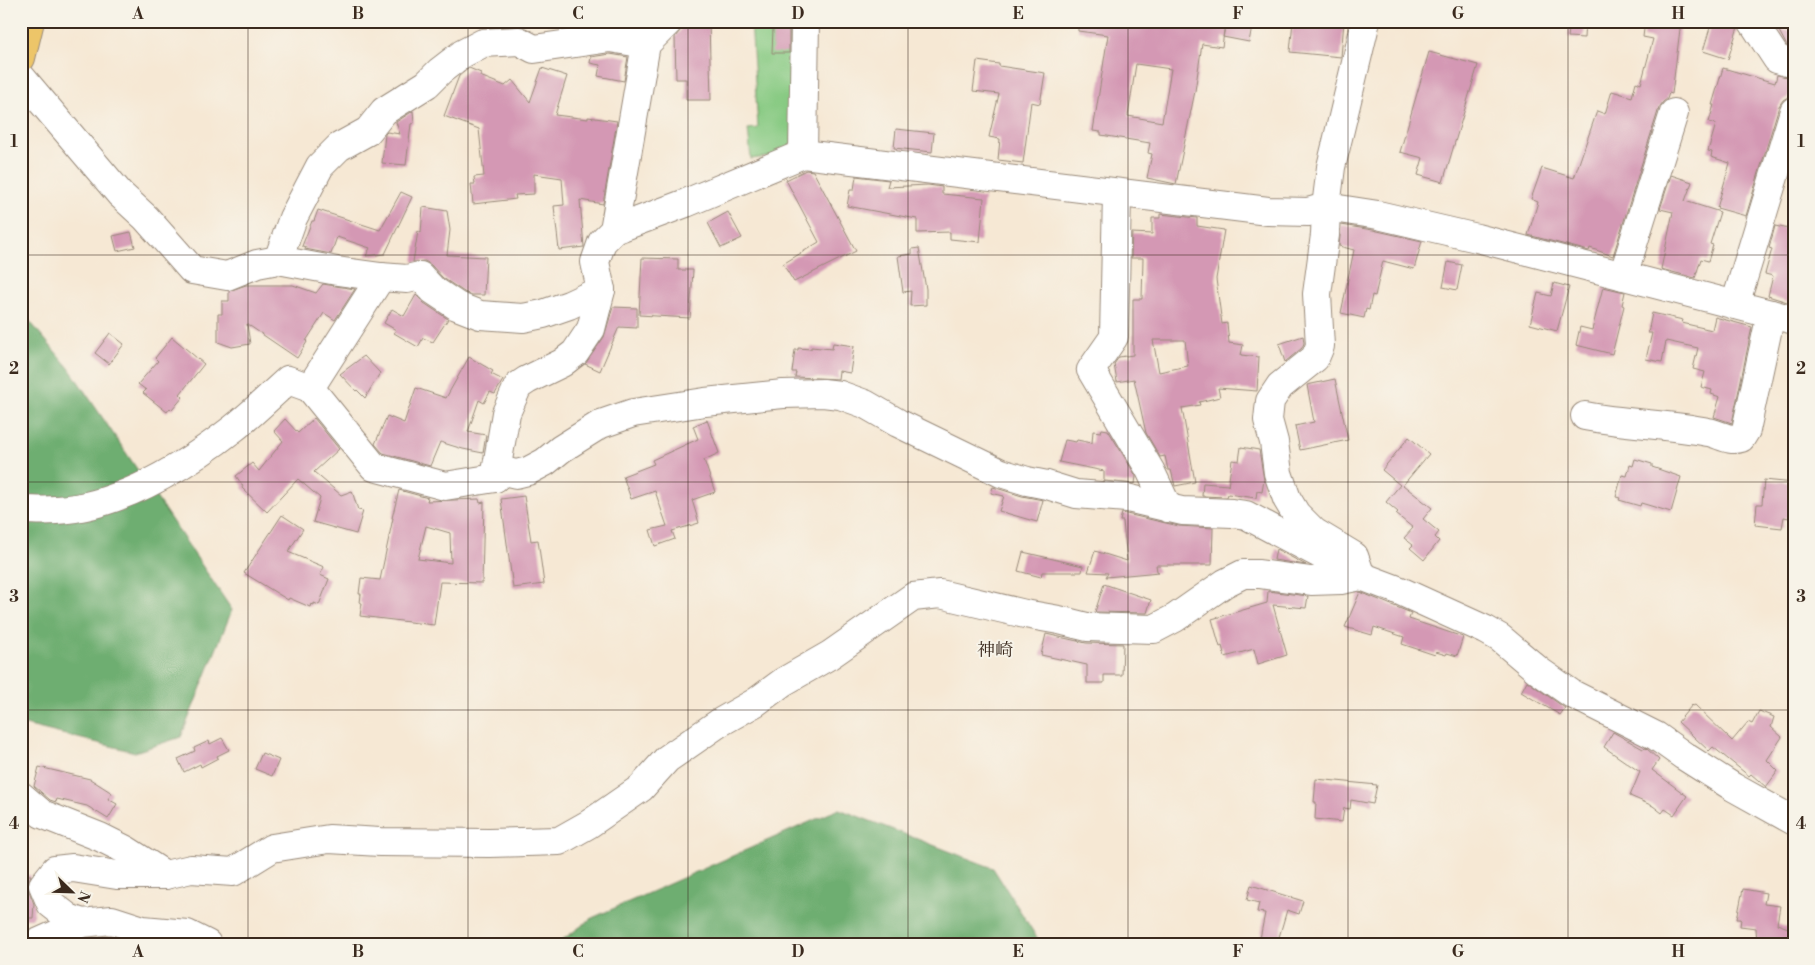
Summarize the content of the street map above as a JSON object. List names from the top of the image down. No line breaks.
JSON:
{"districts":["神崎"],"north":"bottom right","grid":{"columns":["A","B","C","D","E","F","G","H"],"rows":["1","2","3","4"]}}
